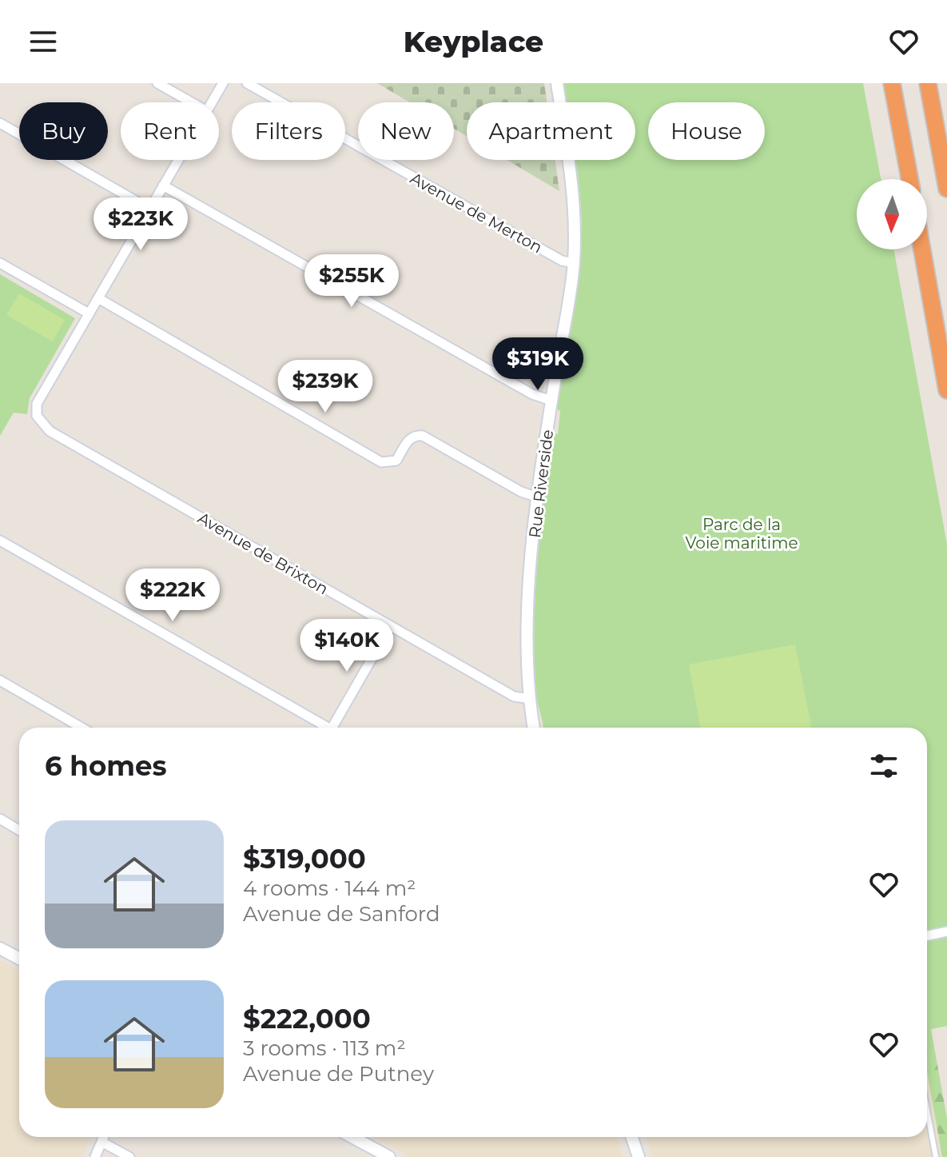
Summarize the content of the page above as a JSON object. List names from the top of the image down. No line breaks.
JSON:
{"streets":{"street":["Avenue de Merton","Rue Riverside","Avenue de Brixton"]},"crossings":[["Avenue de Merton","Rue Riverside"],["Rue Riverside","Avenue de Brixton"]],"parks":["Parc de la Voie maritime"],"north":"bottom","page":{"header":"Keyplace","chip":["Buy","Rent","Filters","New","Apartment","House"],"price":["$223K","$255K","$319K","$239K","$222K","$140K"],"heading":"6 homes","list":[{"name":"$319,000","note":"4 rooms · 144 m² · Avenue de Sanford"},{"name":"$222,000","note":"3 rooms · 113 m² · Avenue de Putney"}]}}
